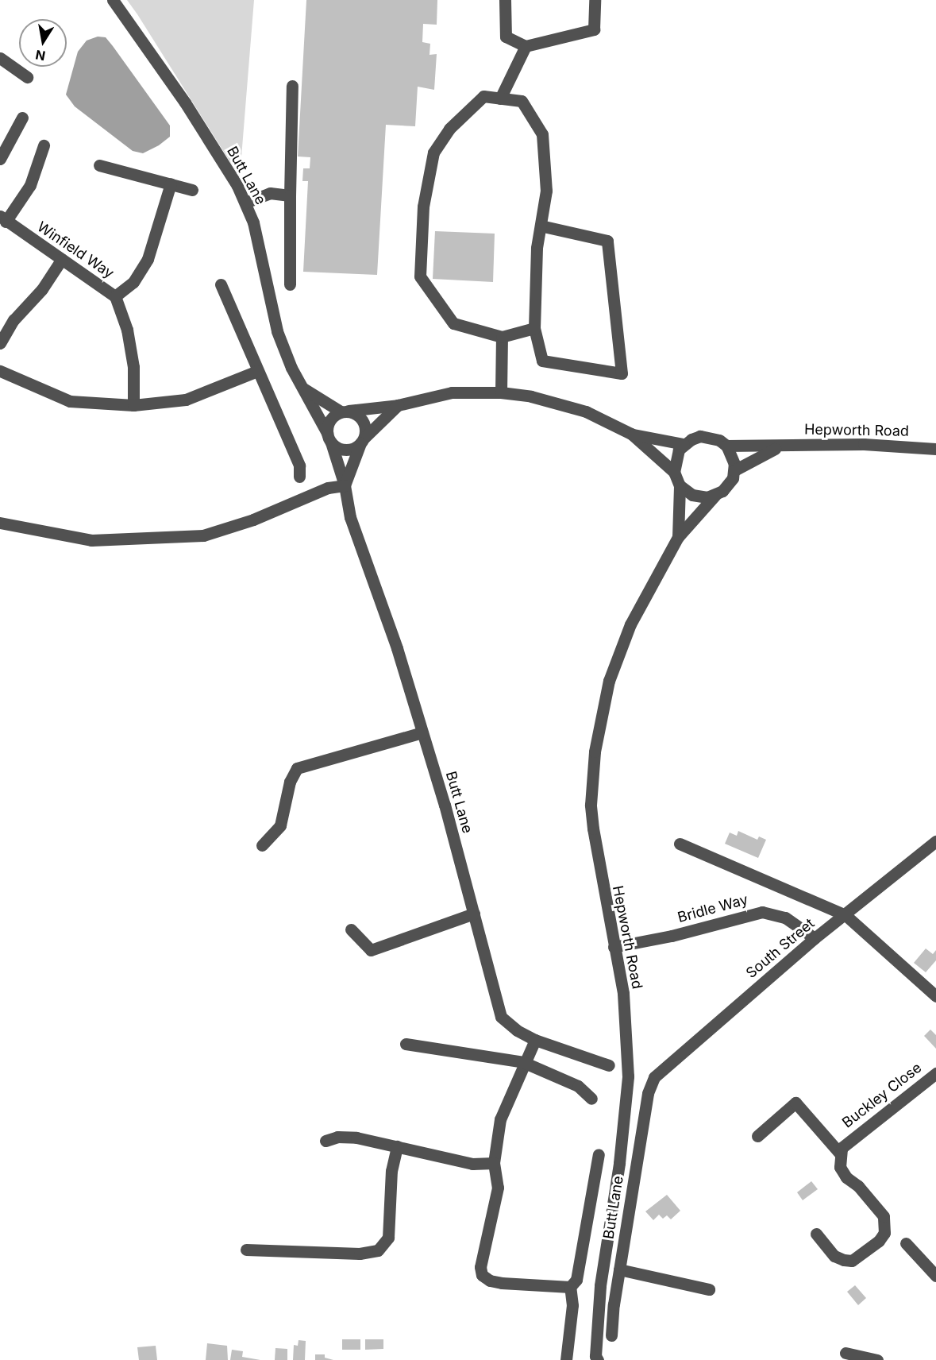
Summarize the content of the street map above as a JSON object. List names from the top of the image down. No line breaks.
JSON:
{"streets":{"street":["Butt Lane","Winfield Way","Hepworth Road","Bridle Way","South Street","Buckley Close"]},"crossings":[["Butt Lane","South Street"],["Hepworth Road","Bridle Way"],["Bridle Way","South Street"]],"north":"bottom"}
